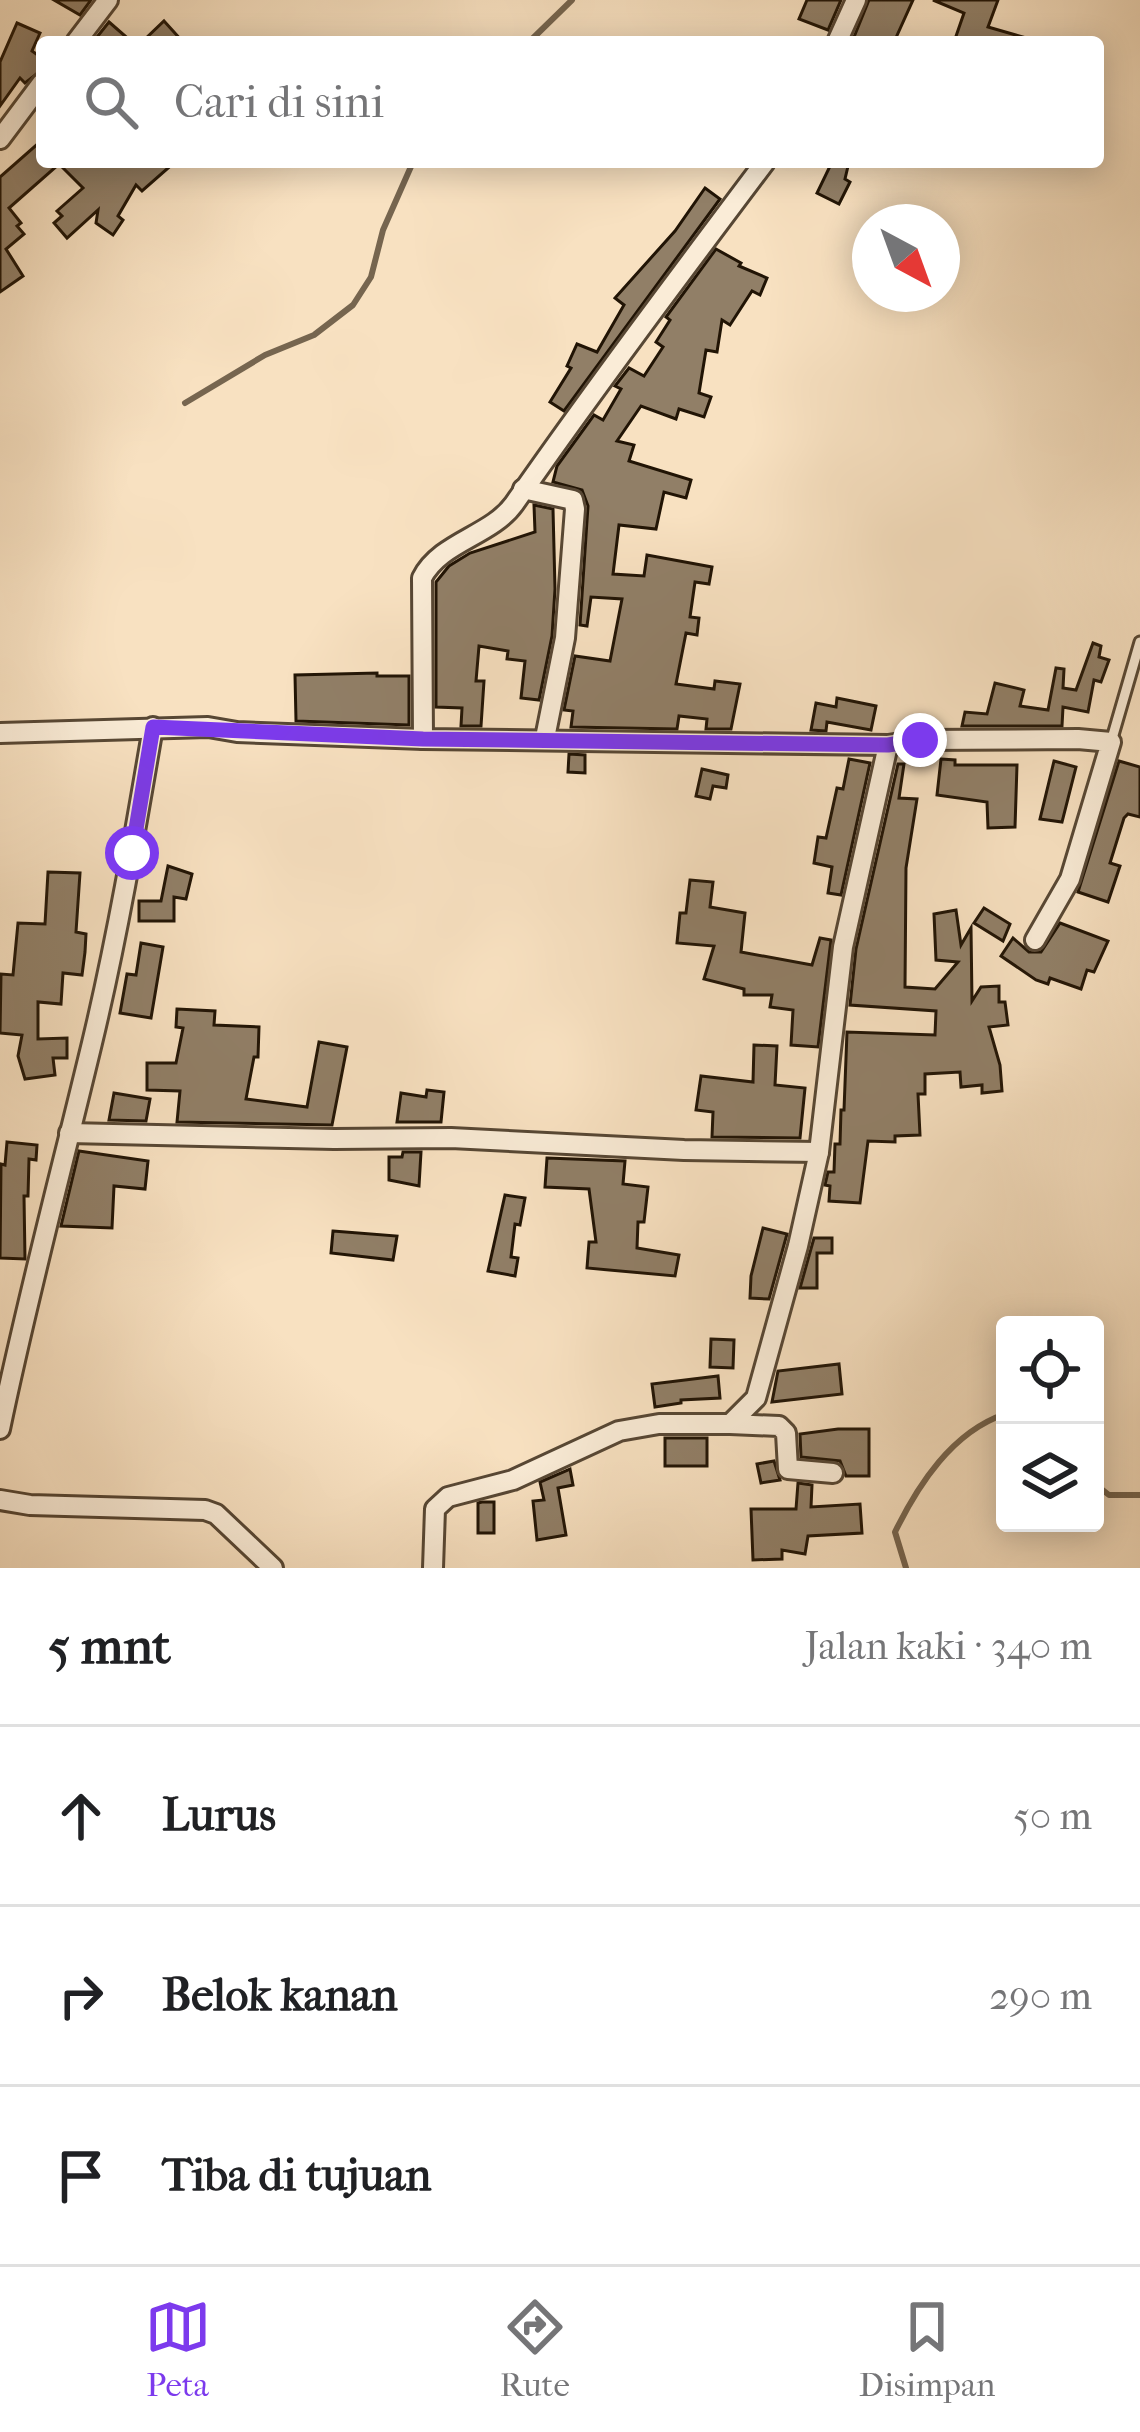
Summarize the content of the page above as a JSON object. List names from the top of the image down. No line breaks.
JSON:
{"north":"bottom right","page":{"search":"Cari di sini","heading":["5 mnt","Jalan kaki · 340 m"],"list":[["Lurus","50 m"],["Belok kanan","290 m"],"Tiba di tujuan"],"nav":["Peta","Rute","Disimpan"]}}
